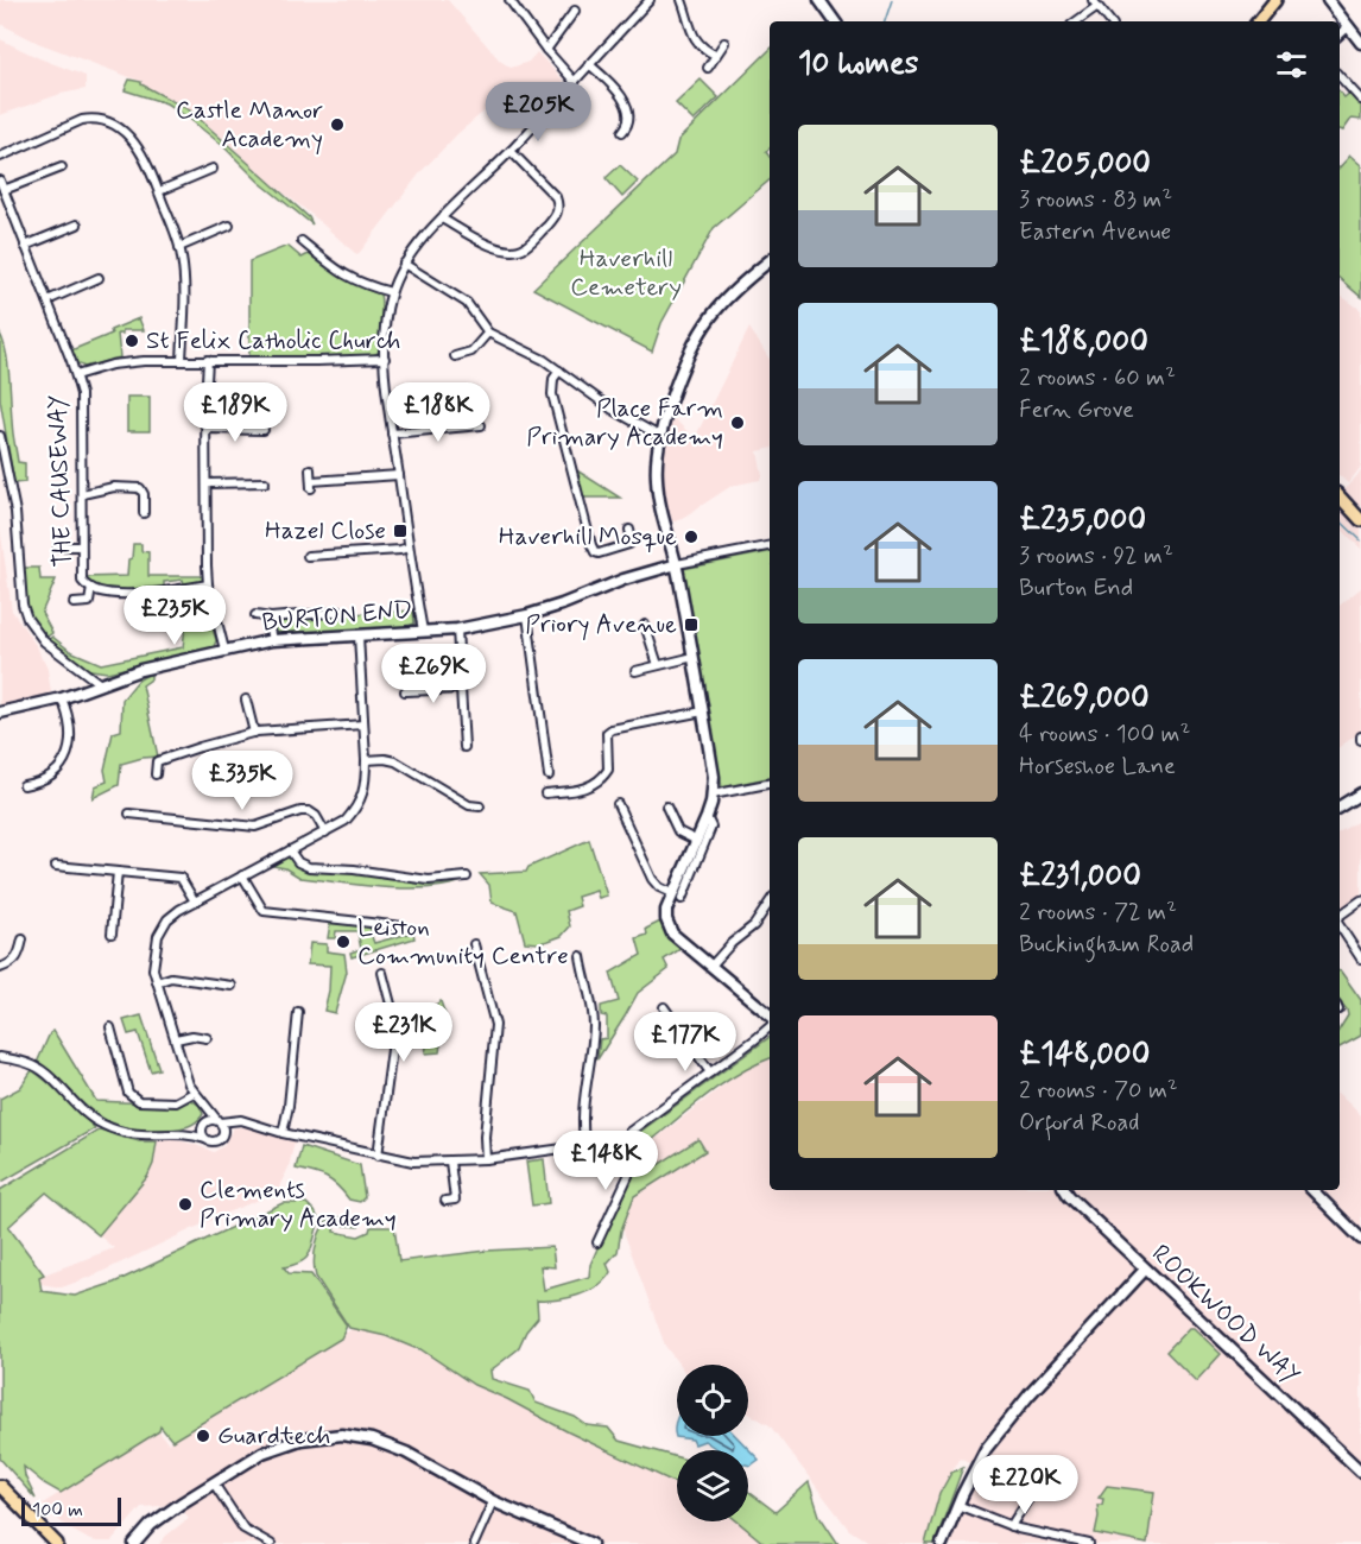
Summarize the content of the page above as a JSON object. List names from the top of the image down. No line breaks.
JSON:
{"streets":{"street":["THE CAUSEWAY","BURTON END","ROOKWOOD WAY"]},"parks":["Haverhill Cemetery"],"places":{"other":["Castle Manor Academy","St Felix Catholic Church","Place Farm Primary Academy","Haverhill Mosque","Leiston Community Centre","Clements Primary Academy","Guardtech"],"transit":["Hazel Close","Priory Avenue"]},"scale_bar":"100 m","page":{"heading":"10 homes","price":["£205K","£189K","£188K","£235K","£269K","£335K","£231K","£177K","£148K","£220K"],"list":[{"name":"£205,000","note":"3 rooms · 83 m² · Eastern Avenue"},{"name":"£188,000","note":"2 rooms · 60 m² · Fern Grove"},{"name":"£235,000","note":"3 rooms · 92 m² · Burton End"},{"name":"£269,000","note":"4 rooms · 100 m² · Horseshoe Lane"},{"name":"£231,000","note":"2 rooms · 72 m² · Buckingham Road"},{"name":"£148,000","note":"2 rooms · 70 m² · Orford Road"}],"scale":"100 m"}}
